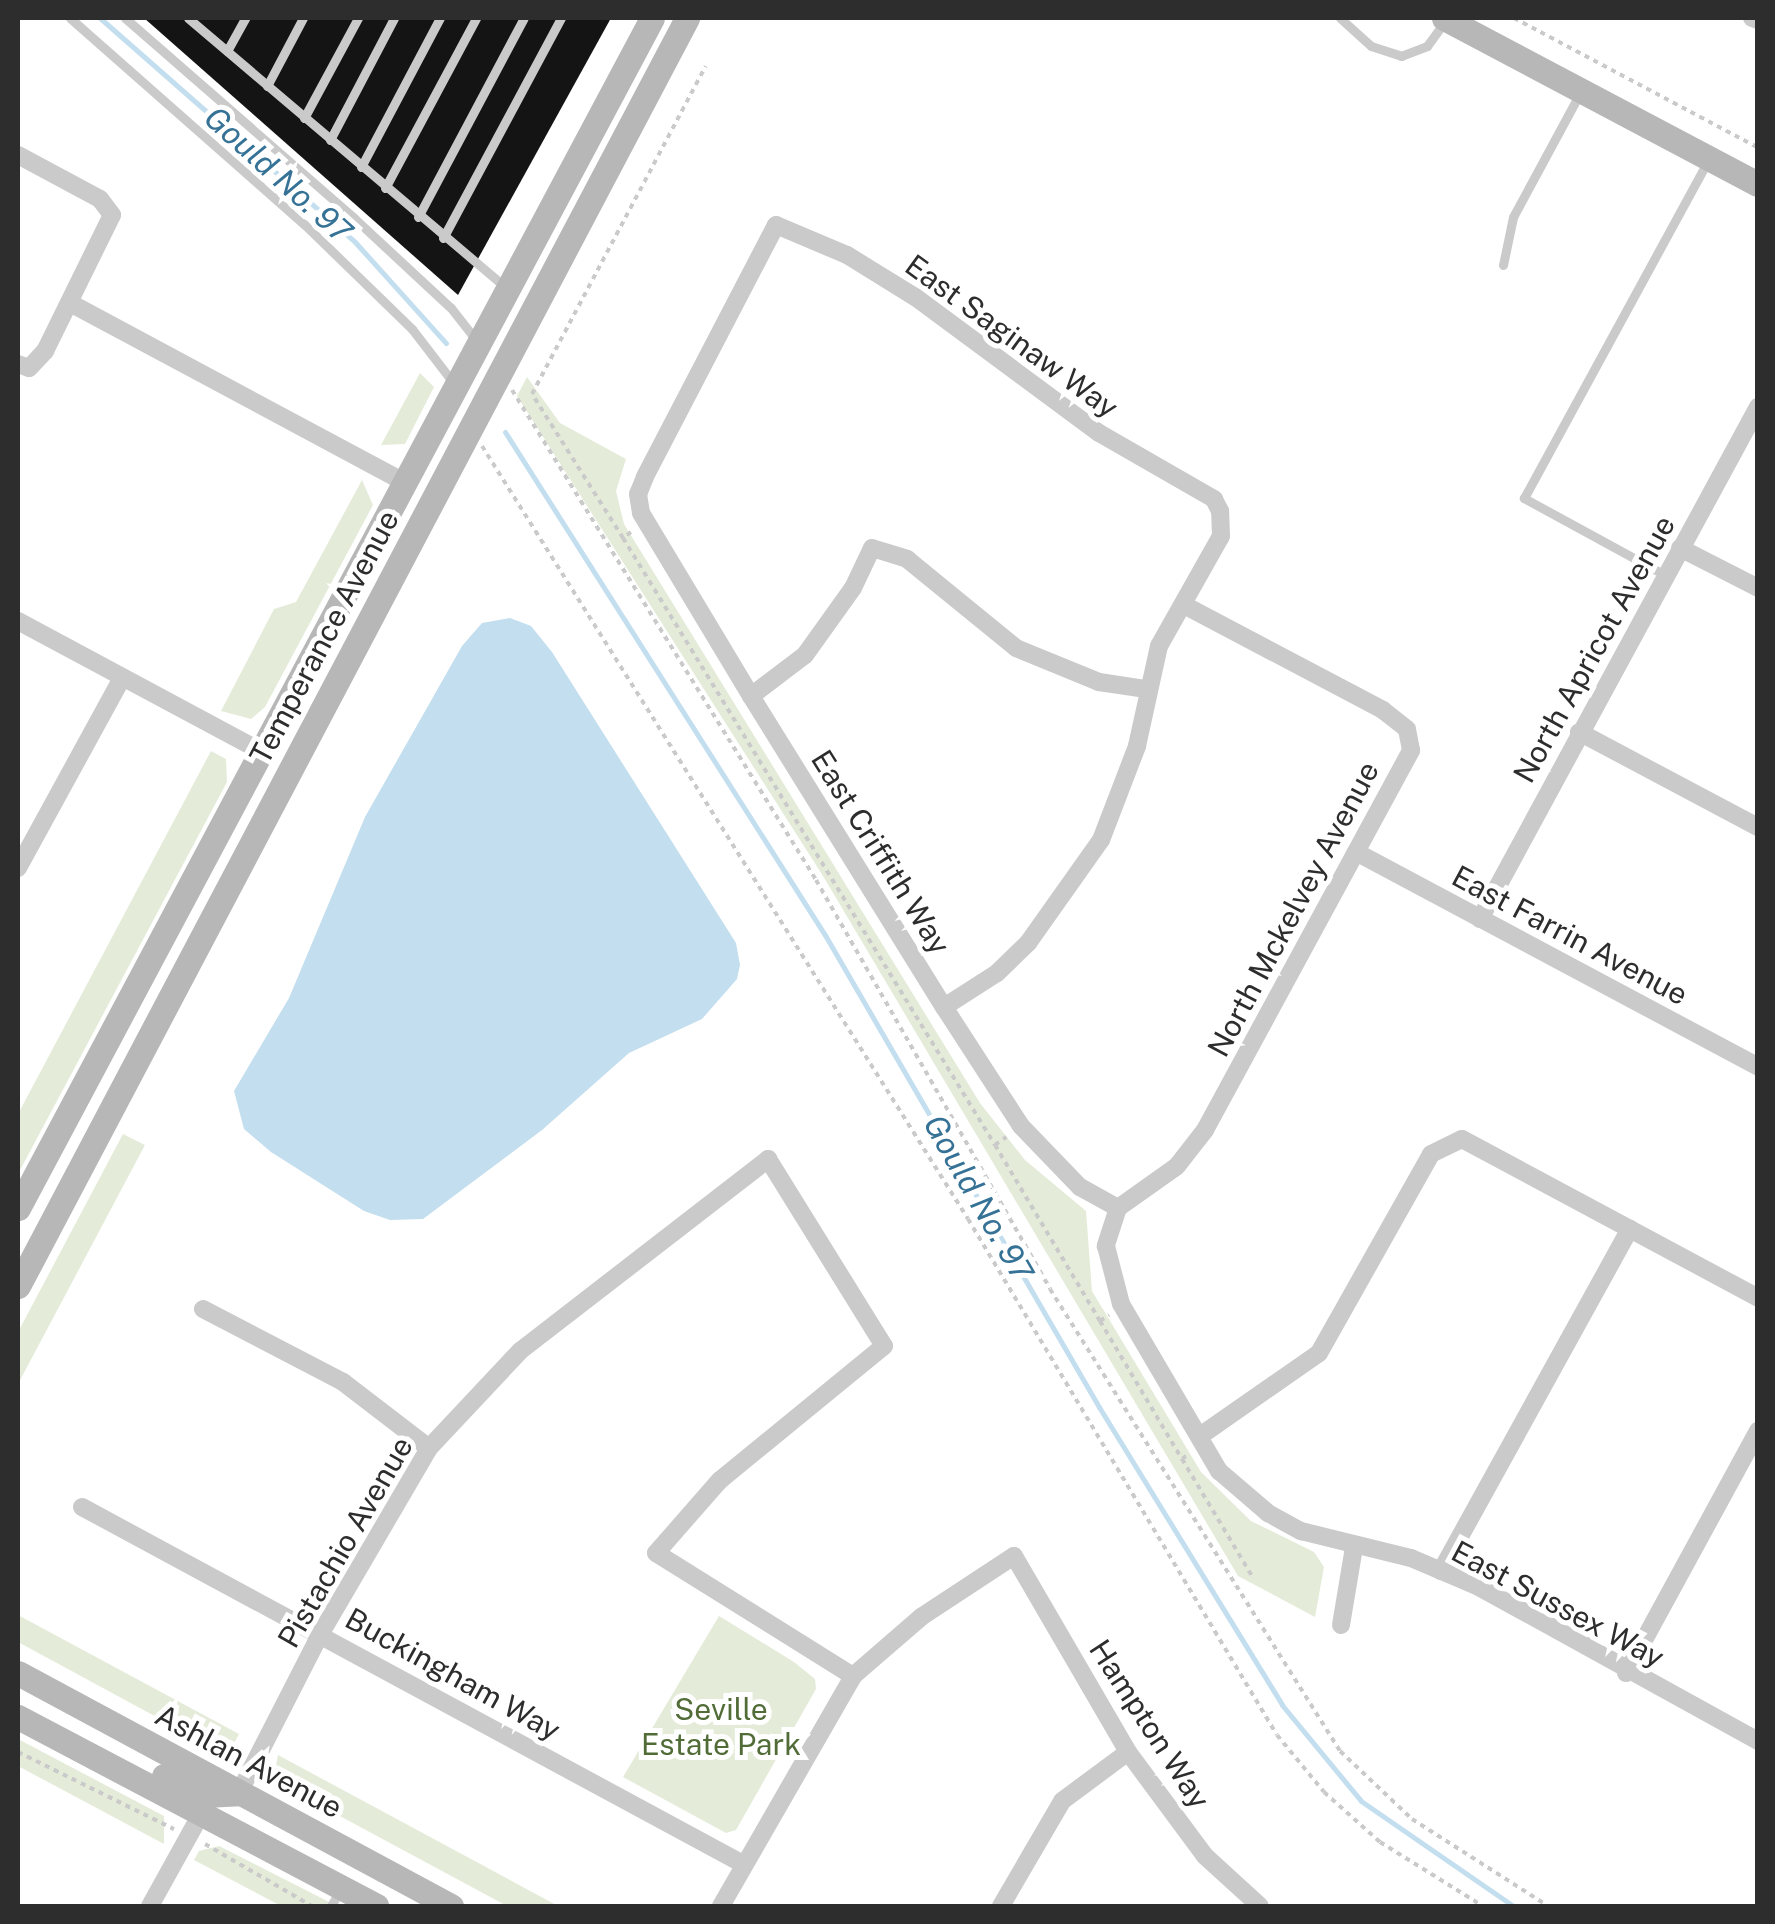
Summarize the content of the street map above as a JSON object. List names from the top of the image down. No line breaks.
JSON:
{"streets":{"main road":["Temperance Avenue","Ashlan Avenue"],"street":["East Saginaw Way","North Apricot Avenue","East Criffith Way","North Mckelvey Avenue","East Farrin Avenue","Pistachio Avenue","East Sussex Way","Buckingham Way","Hampton Way"]},"crossings":[["East Saginaw Way","East Criffith Way"],["East Saginaw Way","North Mckelvey Avenue"],["North Apricot Avenue","East Farrin Avenue"],["East Criffith Way","North Mckelvey Avenue"],["East Criffith Way","East Sussex Way"],["North Mckelvey Avenue","East Farrin Avenue"],["North Mckelvey Avenue","East Sussex Way"],["Pistachio Avenue","Buckingham Way"],["Pistachio Avenue","Hampton Way"],["Pistachio Avenue","Ashlan Avenue"]],"water":["Gould No. 97"],"parks":["Seville Estate Park"]}
